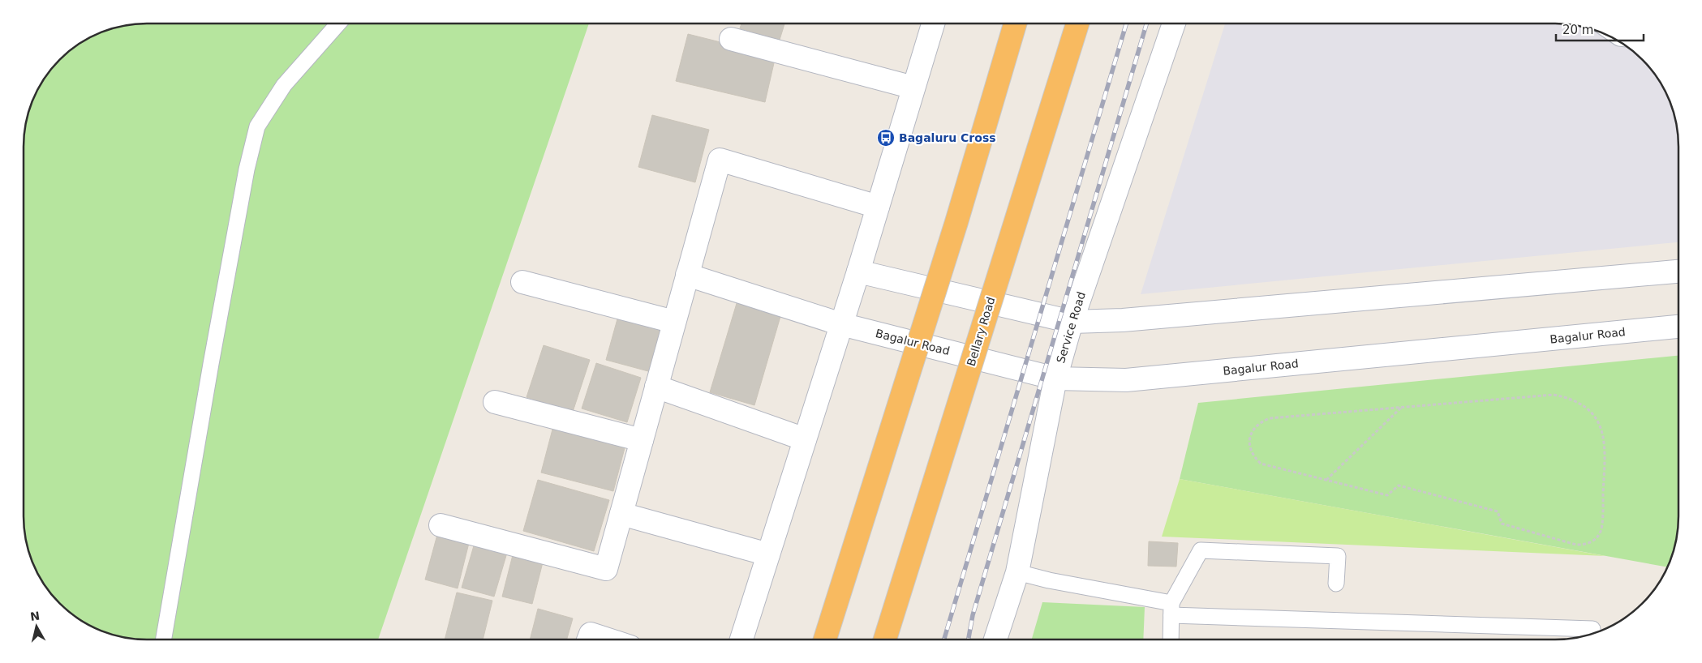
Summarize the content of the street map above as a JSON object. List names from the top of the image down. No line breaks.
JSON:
{"streets":{"highway":["Bellary Road"],"main road":["Service Road","Bagalur Road"]},"crossings":[["Service Road","Bagalur Road"]],"places":{"bus stop":["Bagaluru Cross"]},"scale_bar":"20 m","north":"top"}
